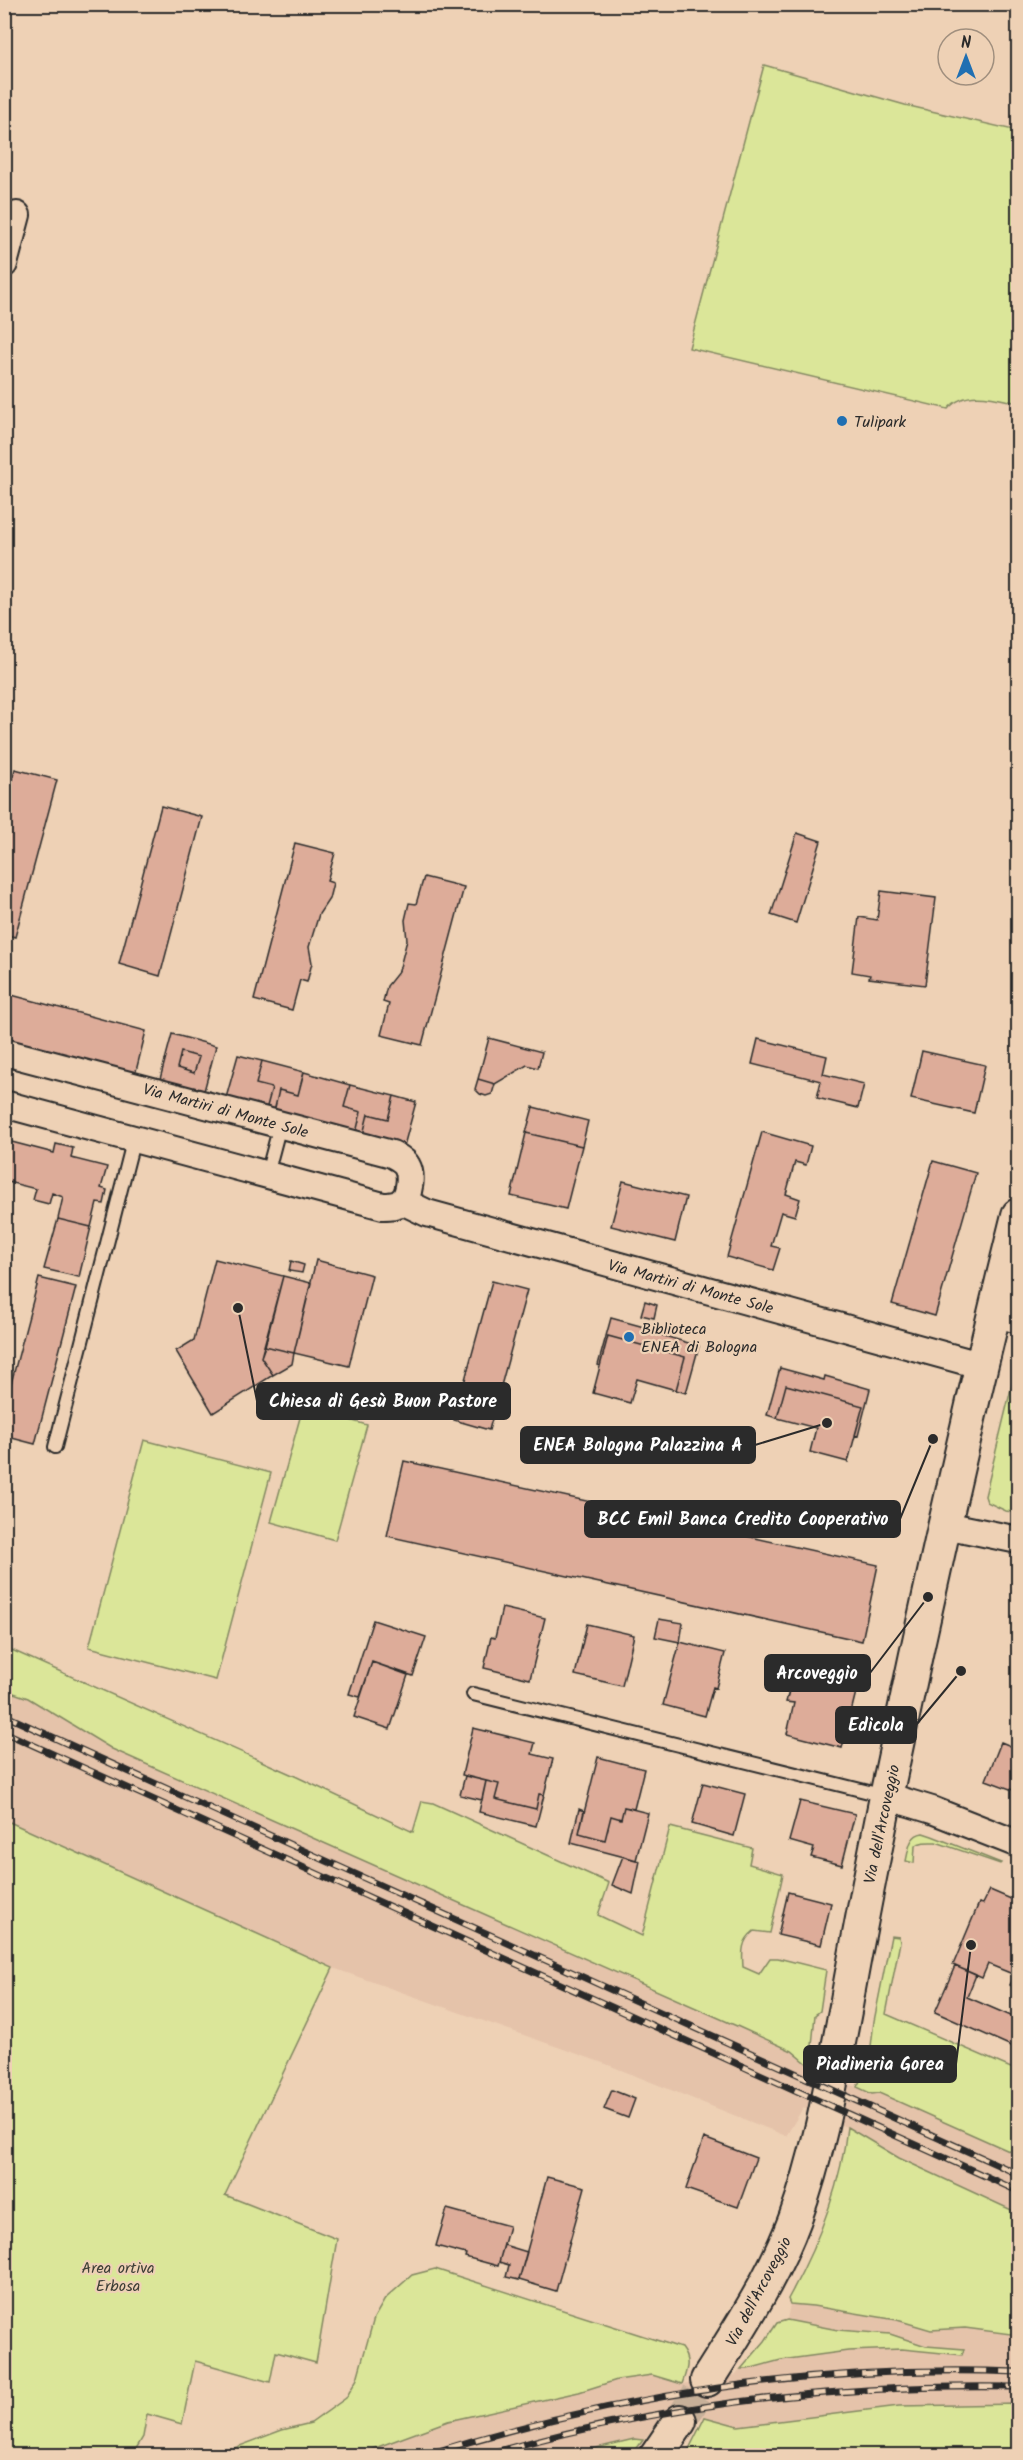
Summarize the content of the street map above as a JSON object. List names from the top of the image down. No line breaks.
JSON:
{"streets":{"street":["Via Martiri di Monte Sole","Via dell'Arcoveggio"]},"crossings":[["Via Martiri di Monte Sole","Via dell'Arcoveggio"]],"parks":["Area ortiva Erbosa"],"places":["Tulipark","Chiesa di Gesù Buon Pastore","Biblioteca ENEA di Bologna","ENEA Bologna Palazzina A","BCC Emil Banca Credito Cooperativo","Arcoveggio","Edicola","Piadineria Gorea"],"north":"top"}
